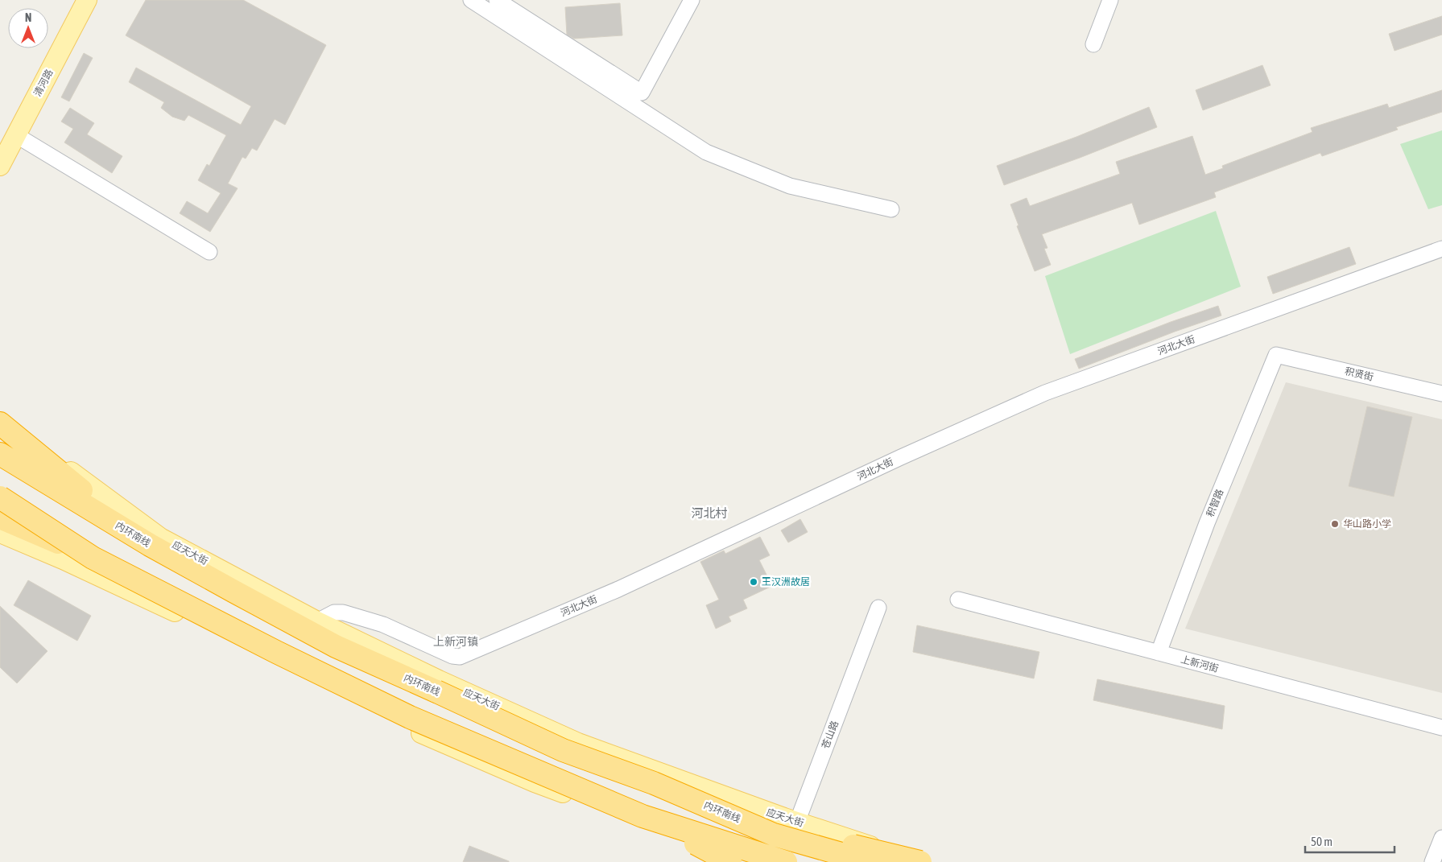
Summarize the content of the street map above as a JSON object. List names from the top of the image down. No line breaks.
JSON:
{"streets":{"highway":["内环南线"],"main road":["清河路","应天大街"],"street":["河北大街","积贤街","积智路","上新河街","苍山路"]},"crossings":[["河北大街","应天大街"],["积贤街","积智路"],["积智路","上新河街"],["应天大街","苍山路"]],"districts":["河北村","上新河镇"],"places":["华山路小学","王汉洲故居"],"scale_bar":"50 m","north":"top"}
